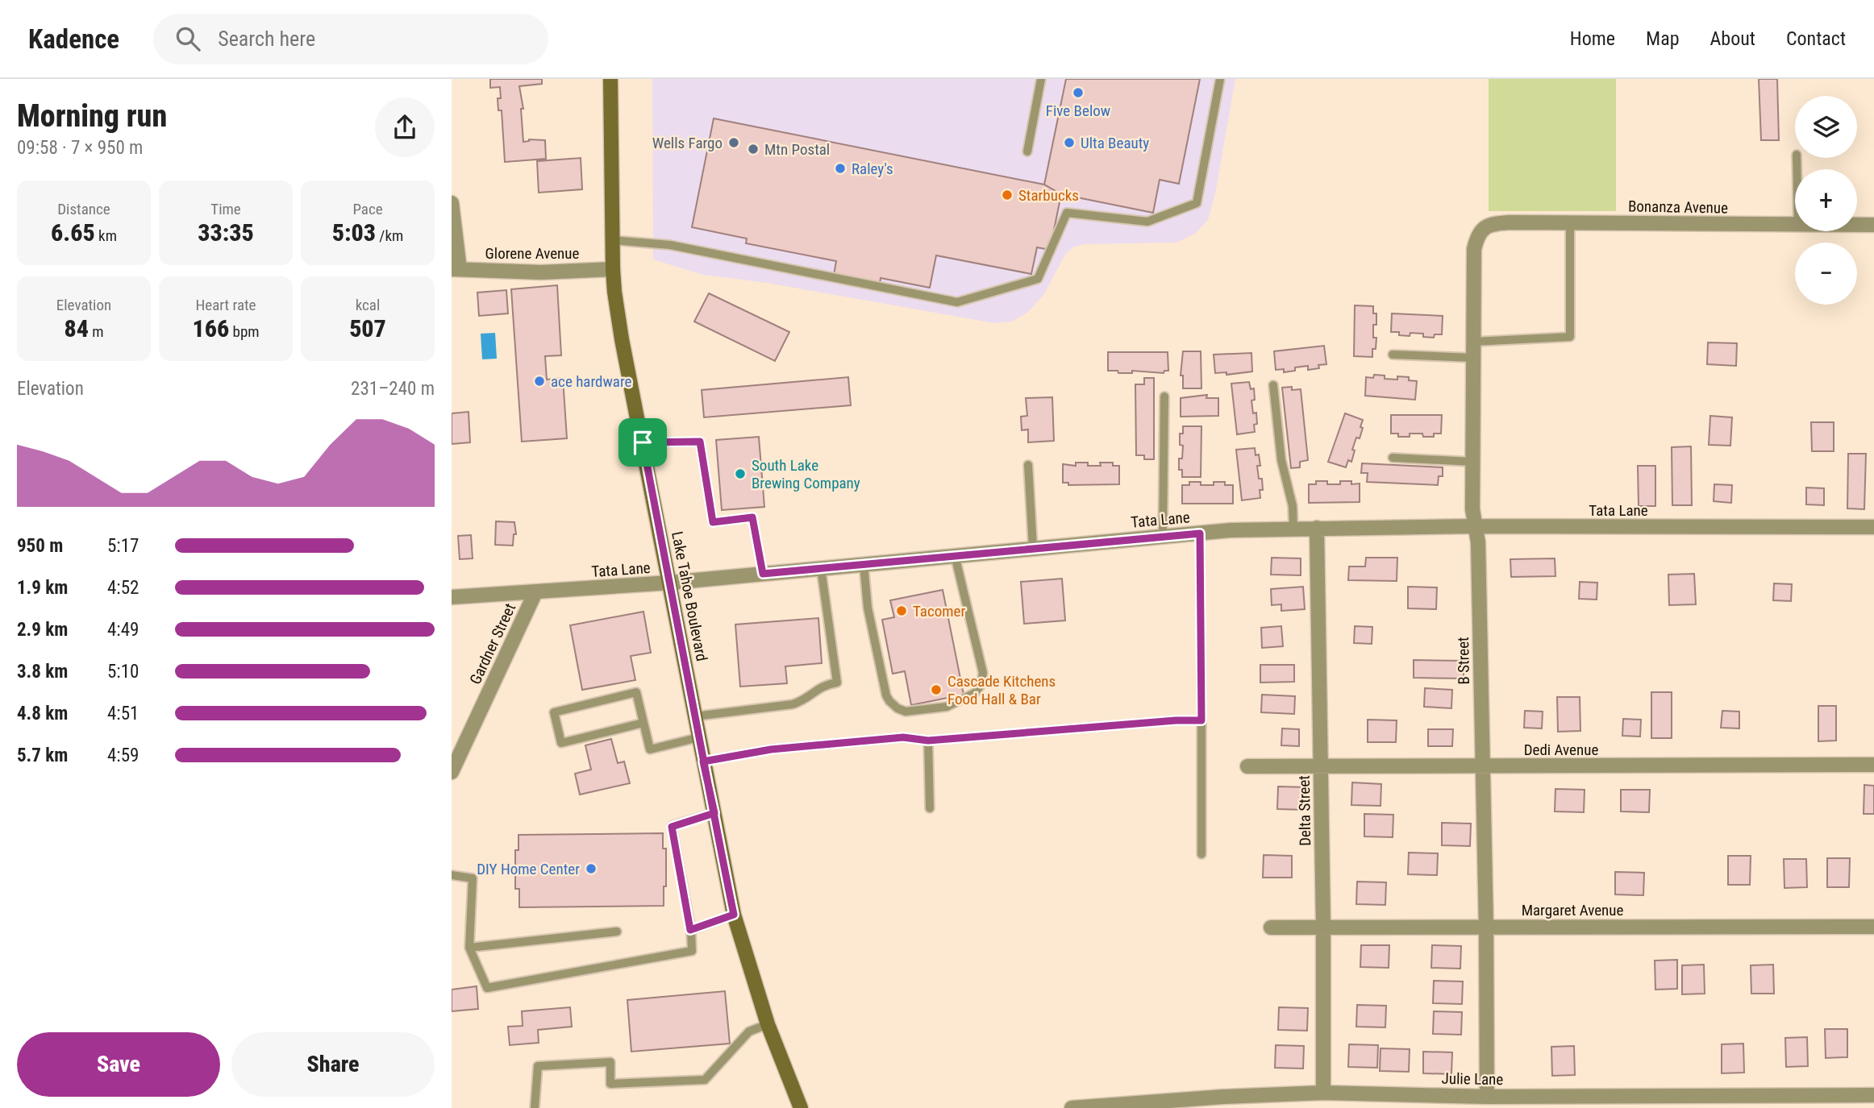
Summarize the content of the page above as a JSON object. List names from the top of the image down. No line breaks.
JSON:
{"streets":{"main road":["Lake Tahoe Boulevard"],"street":["Bonanza Avenue","Glorene Avenue","Tata Lane","Gardner Street","B Street","Dedi Avenue","Delta Street","Margaret Avenue","Julie Lane"]},"crossings":[["Bonanza Avenue","B Street"],["Glorene Avenue","Lake Tahoe Boulevard"],["Tata Lane","Lake Tahoe Boulevard"],["Tata Lane","Gardner Street"],["Tata Lane","B Street"],["Tata Lane","Delta Street"],["B Street","Dedi Avenue"],["B Street","Margaret Avenue"],["B Street","Julie Lane"],["Dedi Avenue","Delta Street"],["Delta Street","Margaret Avenue"],["Delta Street","Julie Lane"]],"places":["Five Below","Wells Fargo","Ulta Beauty","Mtn Postal","Raley's","Starbucks","ace hardware","South Lake Brewing Company","Tacomer","Cascade Kitchens Food Hall & Bar","DIY Home Center"],"page":{"header":"Kadence","search":"Search here","nav":["Home","Map","About","Contact"],"heading":["Morning run","09:58 · 7 × 950 m"],"map_buttons":["+","−"],"stats":[["Distance","6.65 km"],["Time","33:35"],["Pace","5:03 /km"],["Elevation","84 m"],["Heart rate","166 bpm"],["kcal","507"]],"chart":["Elevation","231–240 m"],"list":[{"name":"950 m","note":"5:17"},{"name":"1.9 km","note":"4:52"},{"name":"2.9 km","note":"4:49"},{"name":"3.8 km","note":"5:10"},{"name":"4.8 km","note":"4:51"},{"name":"5.7 km","note":"4:59"}],"buttons":["Save","Share"]}}
